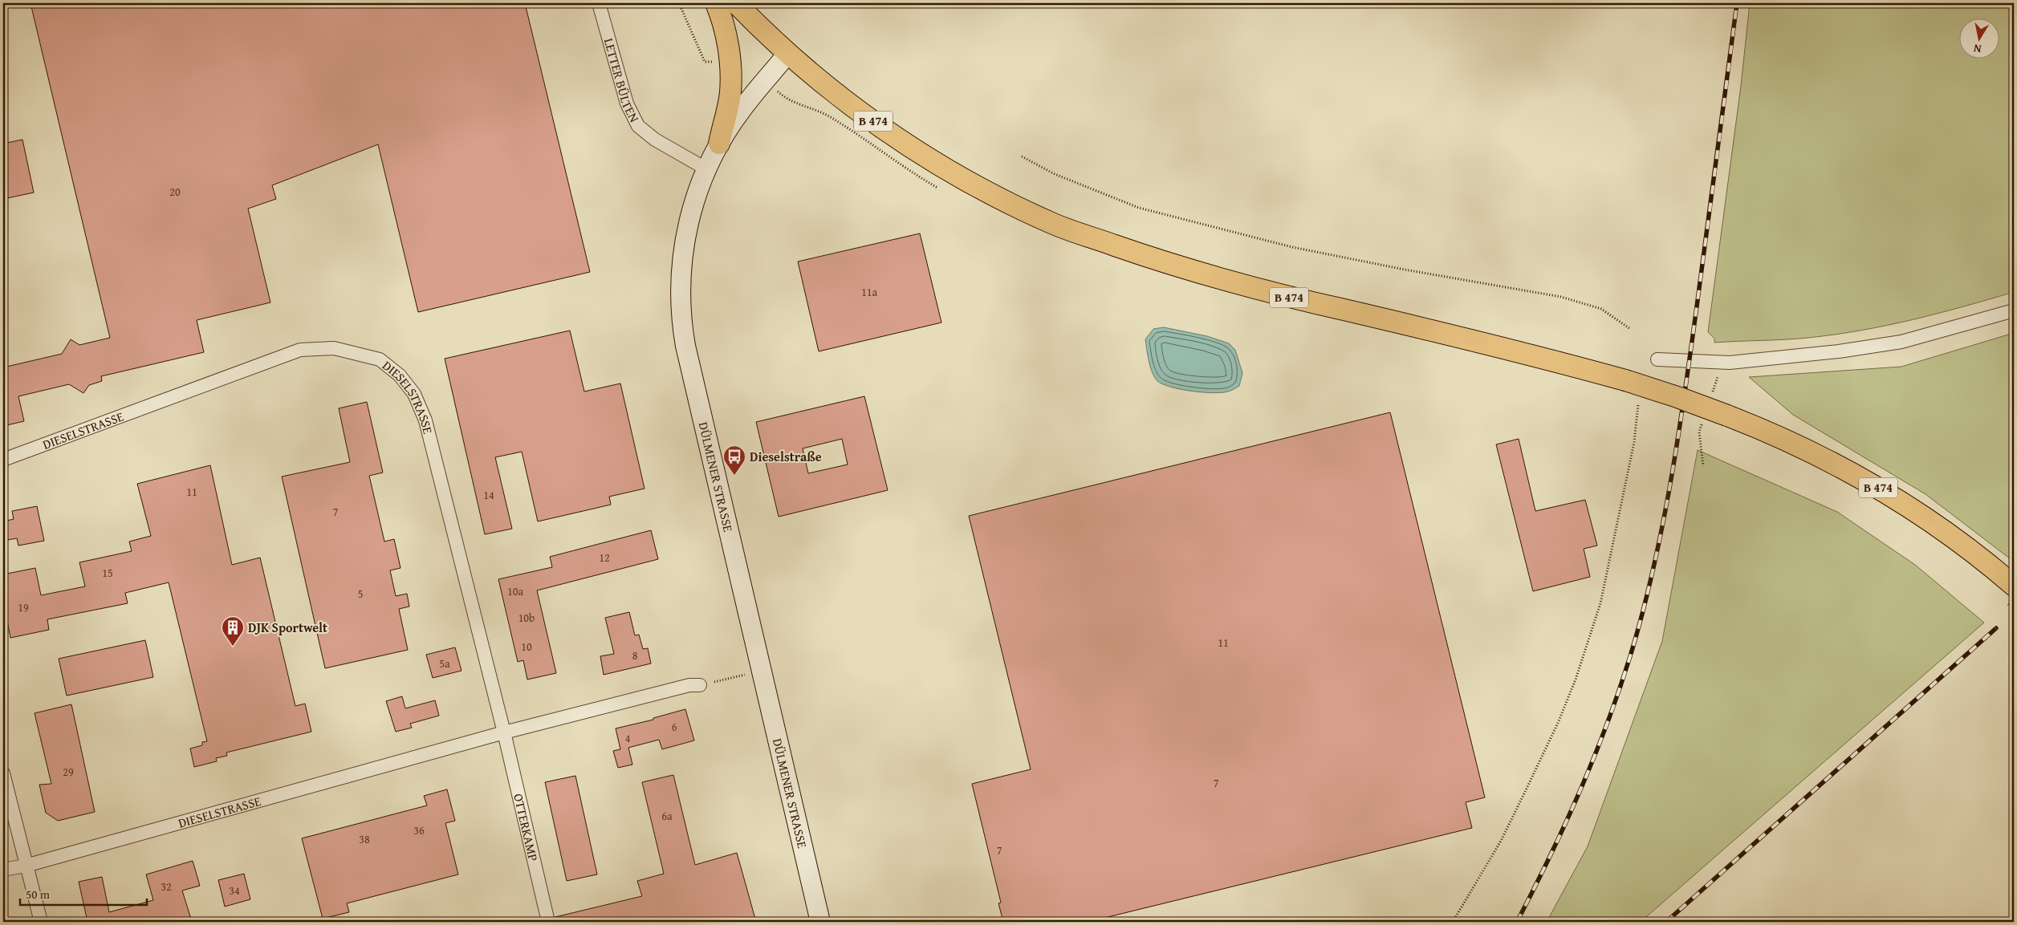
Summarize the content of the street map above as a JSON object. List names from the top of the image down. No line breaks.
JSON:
{"streets":{"main road":["B 474"],"street":["LETTER BÜLTEN","DIESELSTRASSE","DÜLMENER STRASSE","OTTERKAMP"]},"crossings":[["LETTER BÜLTEN","DÜLMENER STRASSE"],["B 474","DÜLMENER STRASSE"],["DIESELSTRASSE","OTTERKAMP"]],"places":{"bus stop":["Dieselstraße"],"building":["DJK Sportwelt"]},"house_numbers":["20","11a","11","14","7","12","15","10a","5","19","10b","11","10","8","5a","6","4","29","7","6a","36","38","7","32","34"],"scale_bar":"50 m","north":"bottom"}
